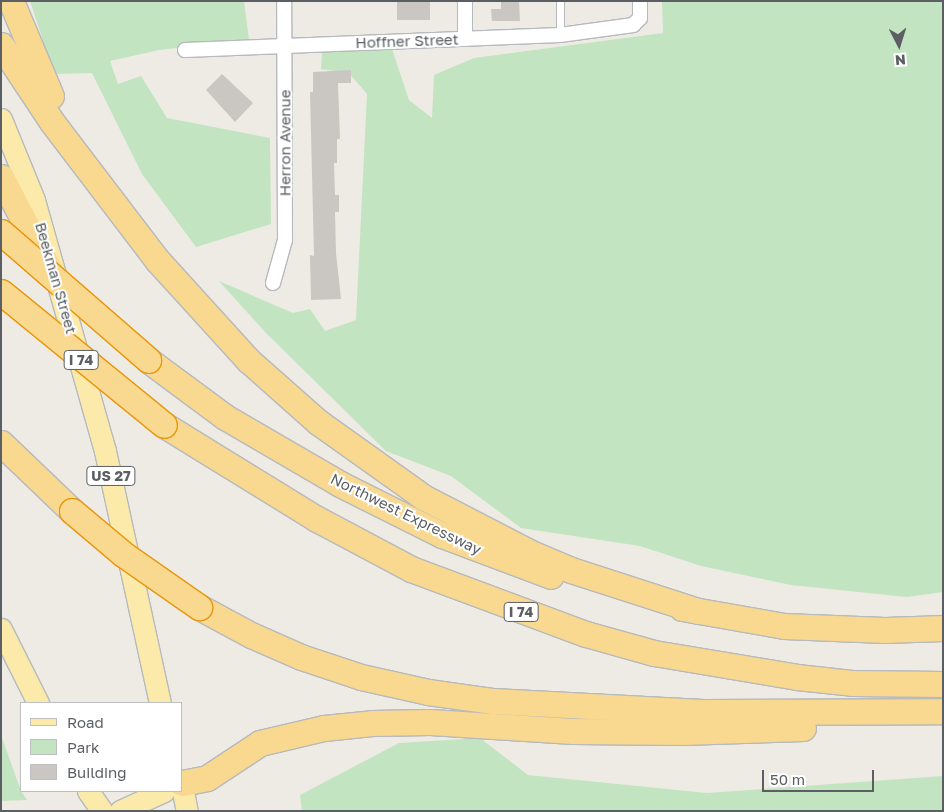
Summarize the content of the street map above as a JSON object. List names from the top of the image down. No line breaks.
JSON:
{"streets":{"highway":["I 74","US 27","Northwest Expressway"],"main road":["Beekman Street"],"street":["Hoffner Street","Herron Avenue"]},"crossings":[["Hoffner Street","Herron Avenue"],["Beekman Street","US 27"]],"legend":["Road","Park","Building"],"scale_bar":"50 m","north":"bottom"}
